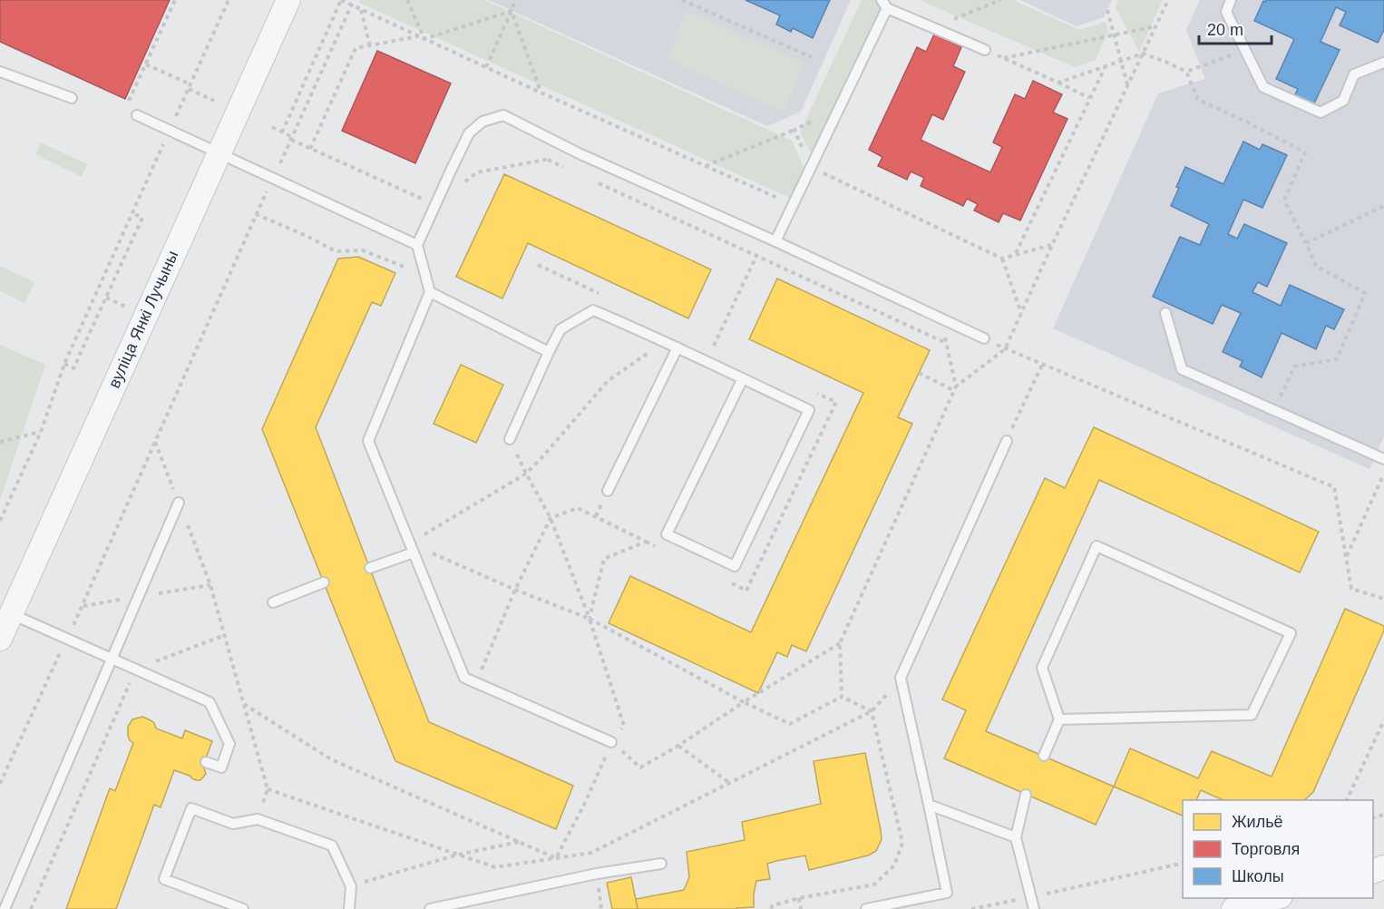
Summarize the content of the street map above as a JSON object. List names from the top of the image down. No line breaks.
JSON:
{"streets":{"street":["вуліца Янкі Лучыны"]},"legend":["Жильё","Торговля","Школы"],"scale_bar":"20 m"}
